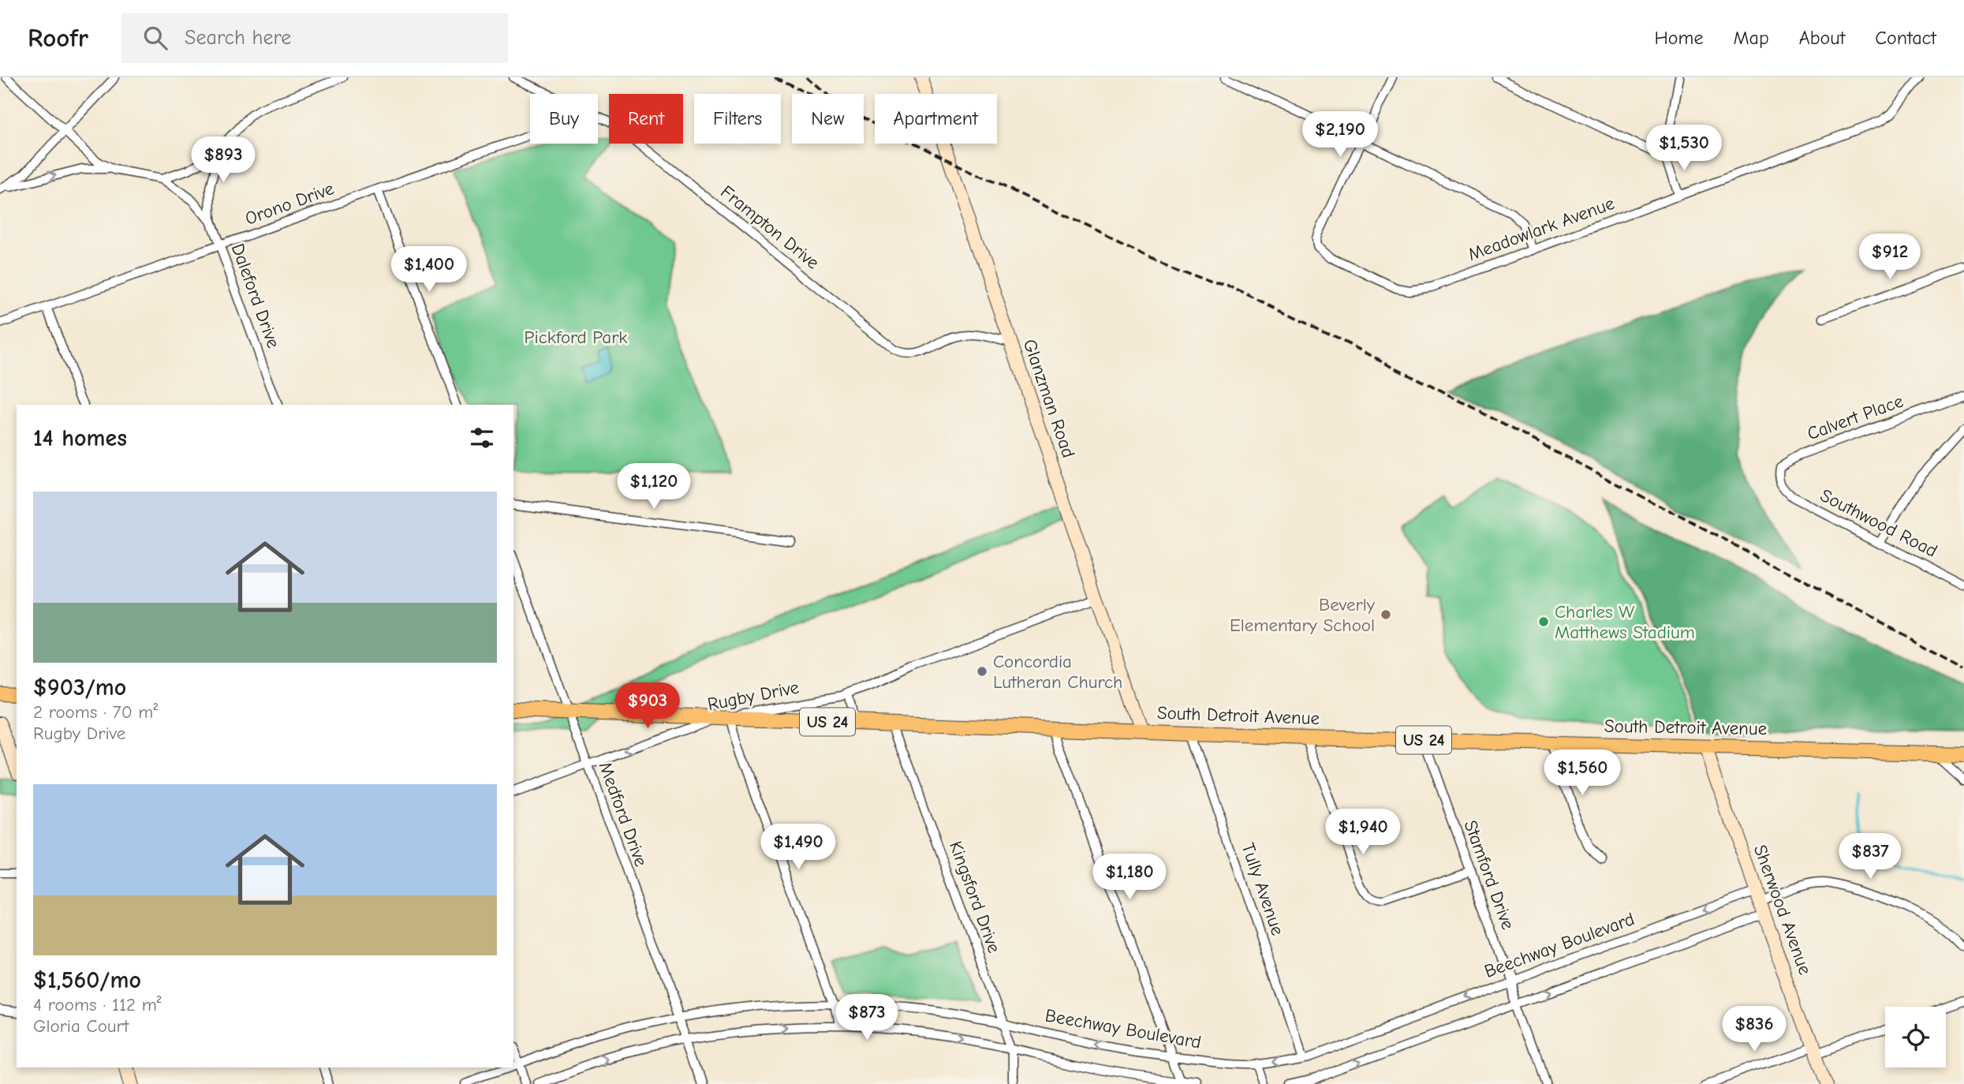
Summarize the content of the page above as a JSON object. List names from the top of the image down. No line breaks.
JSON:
{"streets":{"main road":["South Detroit Avenue","US 24"],"street":["Orono Drive","Frampton Drive","Meadowlark Avenue","Daleford Drive","Glanzman Road","Calvert Place","Southwood Road","Rugby Drive","Medford Drive","Stamford Drive","Tully Avenue","Kingsford Drive","Sherwood Avenue","Beechway Boulevard"]},"crossings":[["Orono Drive","Daleford Drive"],["Frampton Drive","Glanzman Road"],["Glanzman Road","Rugby Drive"],["Glanzman Road","South Detroit Avenue"],["Calvert Place","Southwood Road"],["Rugby Drive","South Detroit Avenue"],["Rugby Drive","Medford Drive"],["South Detroit Avenue","Medford Drive"],["South Detroit Avenue","Stamford Drive"],["South Detroit Avenue","Tully Avenue"],["South Detroit Avenue","Kingsford Drive"],["South Detroit Avenue","Sherwood Avenue"],["Medford Drive","Beechway Boulevard"],["Stamford Drive","Beechway Boulevard"],["Tully Avenue","Beechway Boulevard"],["Kingsford Drive","Beechway Boulevard"],["Sherwood Avenue","Beechway Boulevard"]],"parks":["Pickford Park"],"places":["Beverly Elementary School","Charles W Matthews Stadium","Concordia Lutheran Church"],"page":{"header":"Roofr","search":"Search here","nav":["Home","Map","About","Contact"],"chip":["Buy","Rent","Filters","New","Apartment"],"price":["$2,190","$1,530","$893","$912","$1,400","$1,120","$903","$1,560","$1,940","$1,490","$837","$1,180","$873","$836"],"heading":"14 homes","list":[{"name":"$903/mo","note":"2 rooms · 70 m² · Rugby Drive"},{"name":"$1,560/mo","note":"4 rooms · 112 m² · Gloria Court"}]}}
